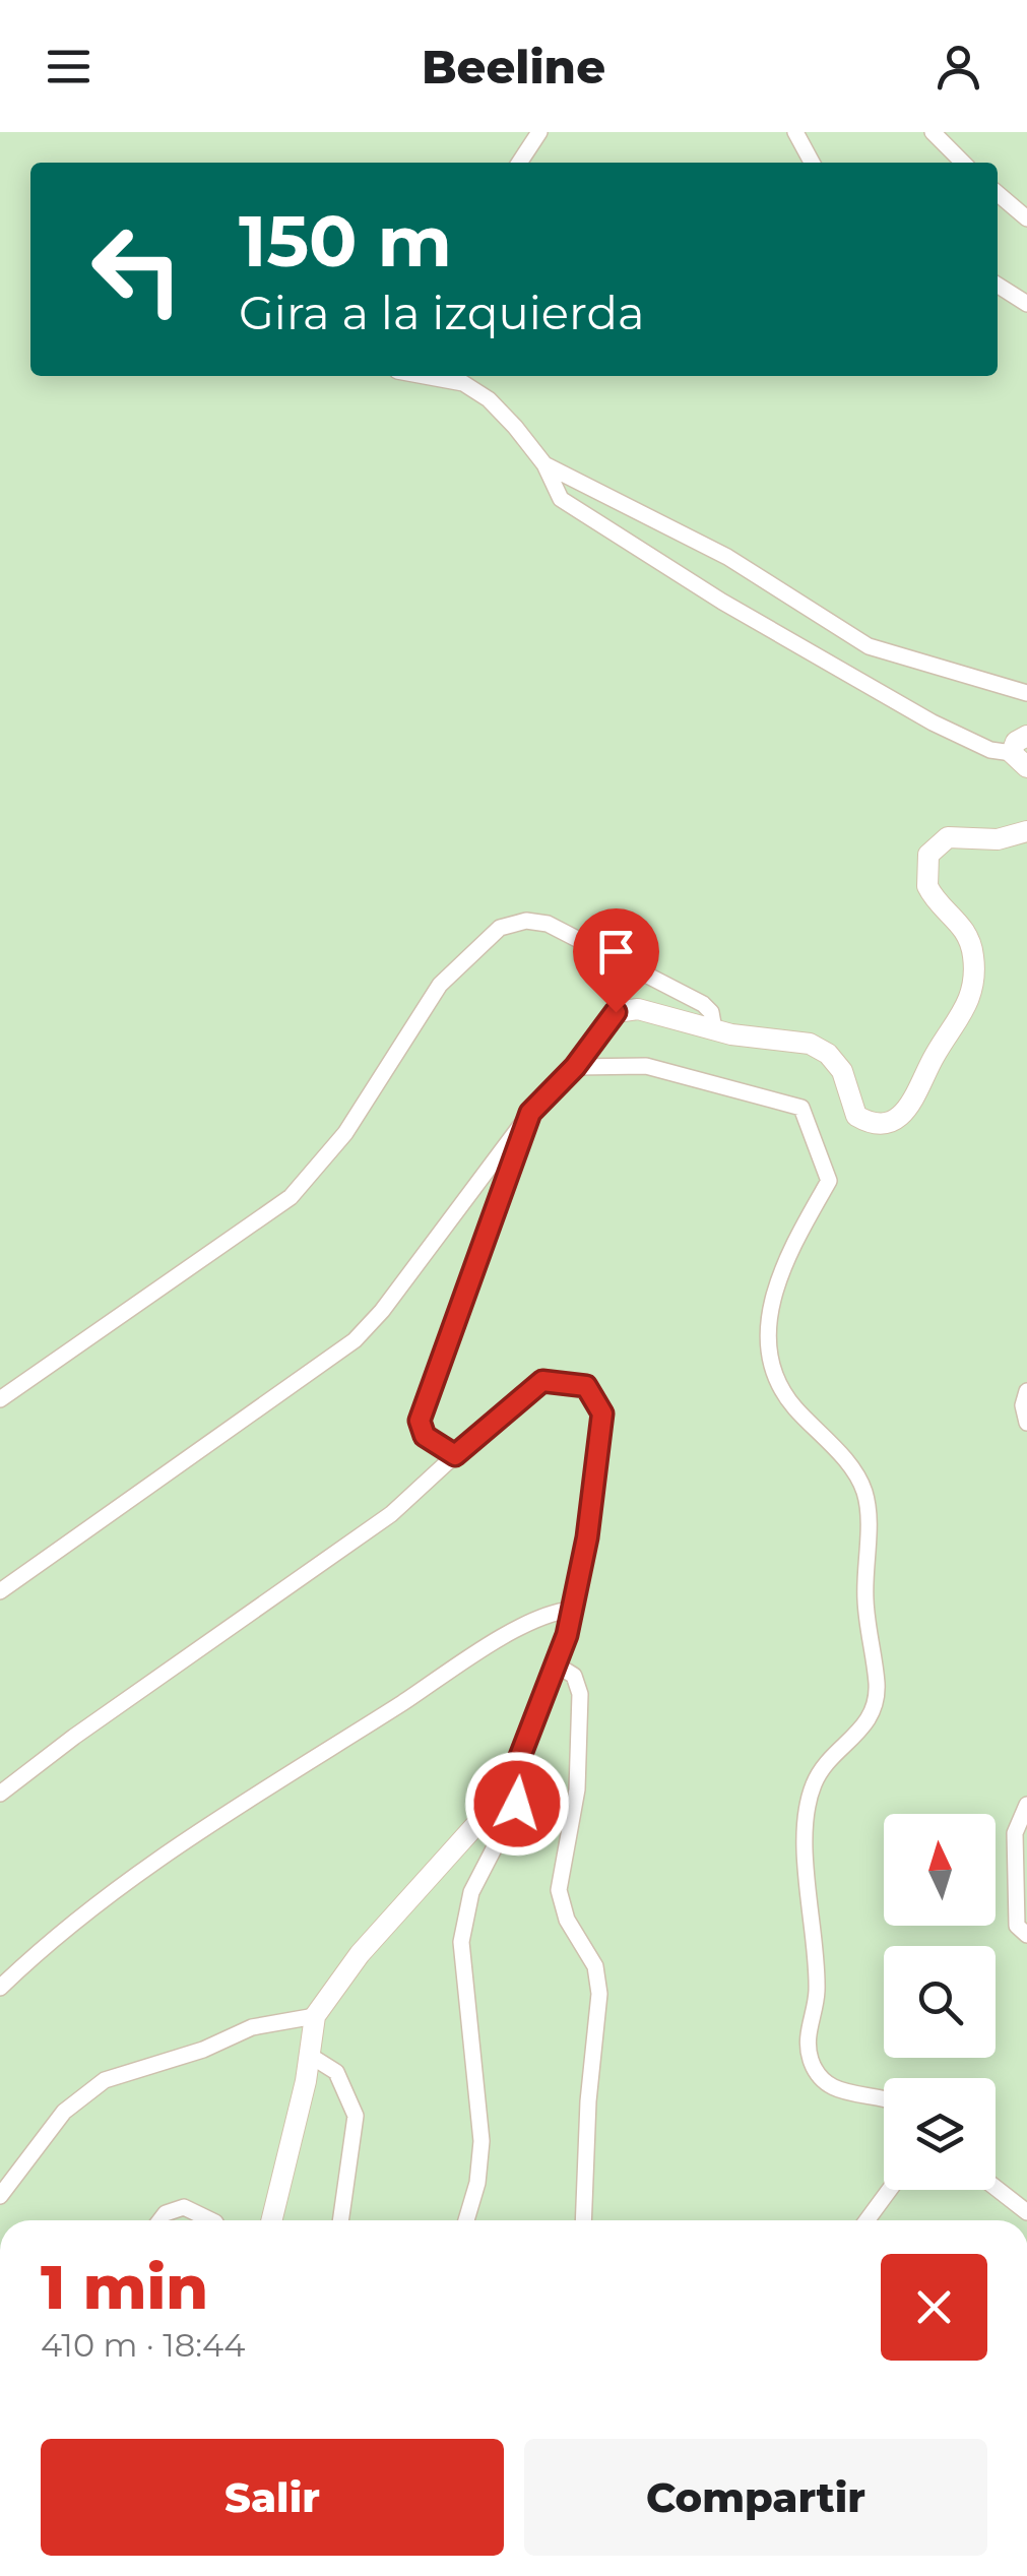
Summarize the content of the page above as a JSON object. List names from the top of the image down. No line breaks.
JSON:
{"north":"top","page":{"header":"Beeline","turn":["150 m","Gira a la izquierda"],"heading":["1 min","410 m · 18:44"],"buttons":["Salir","Compartir"]}}
